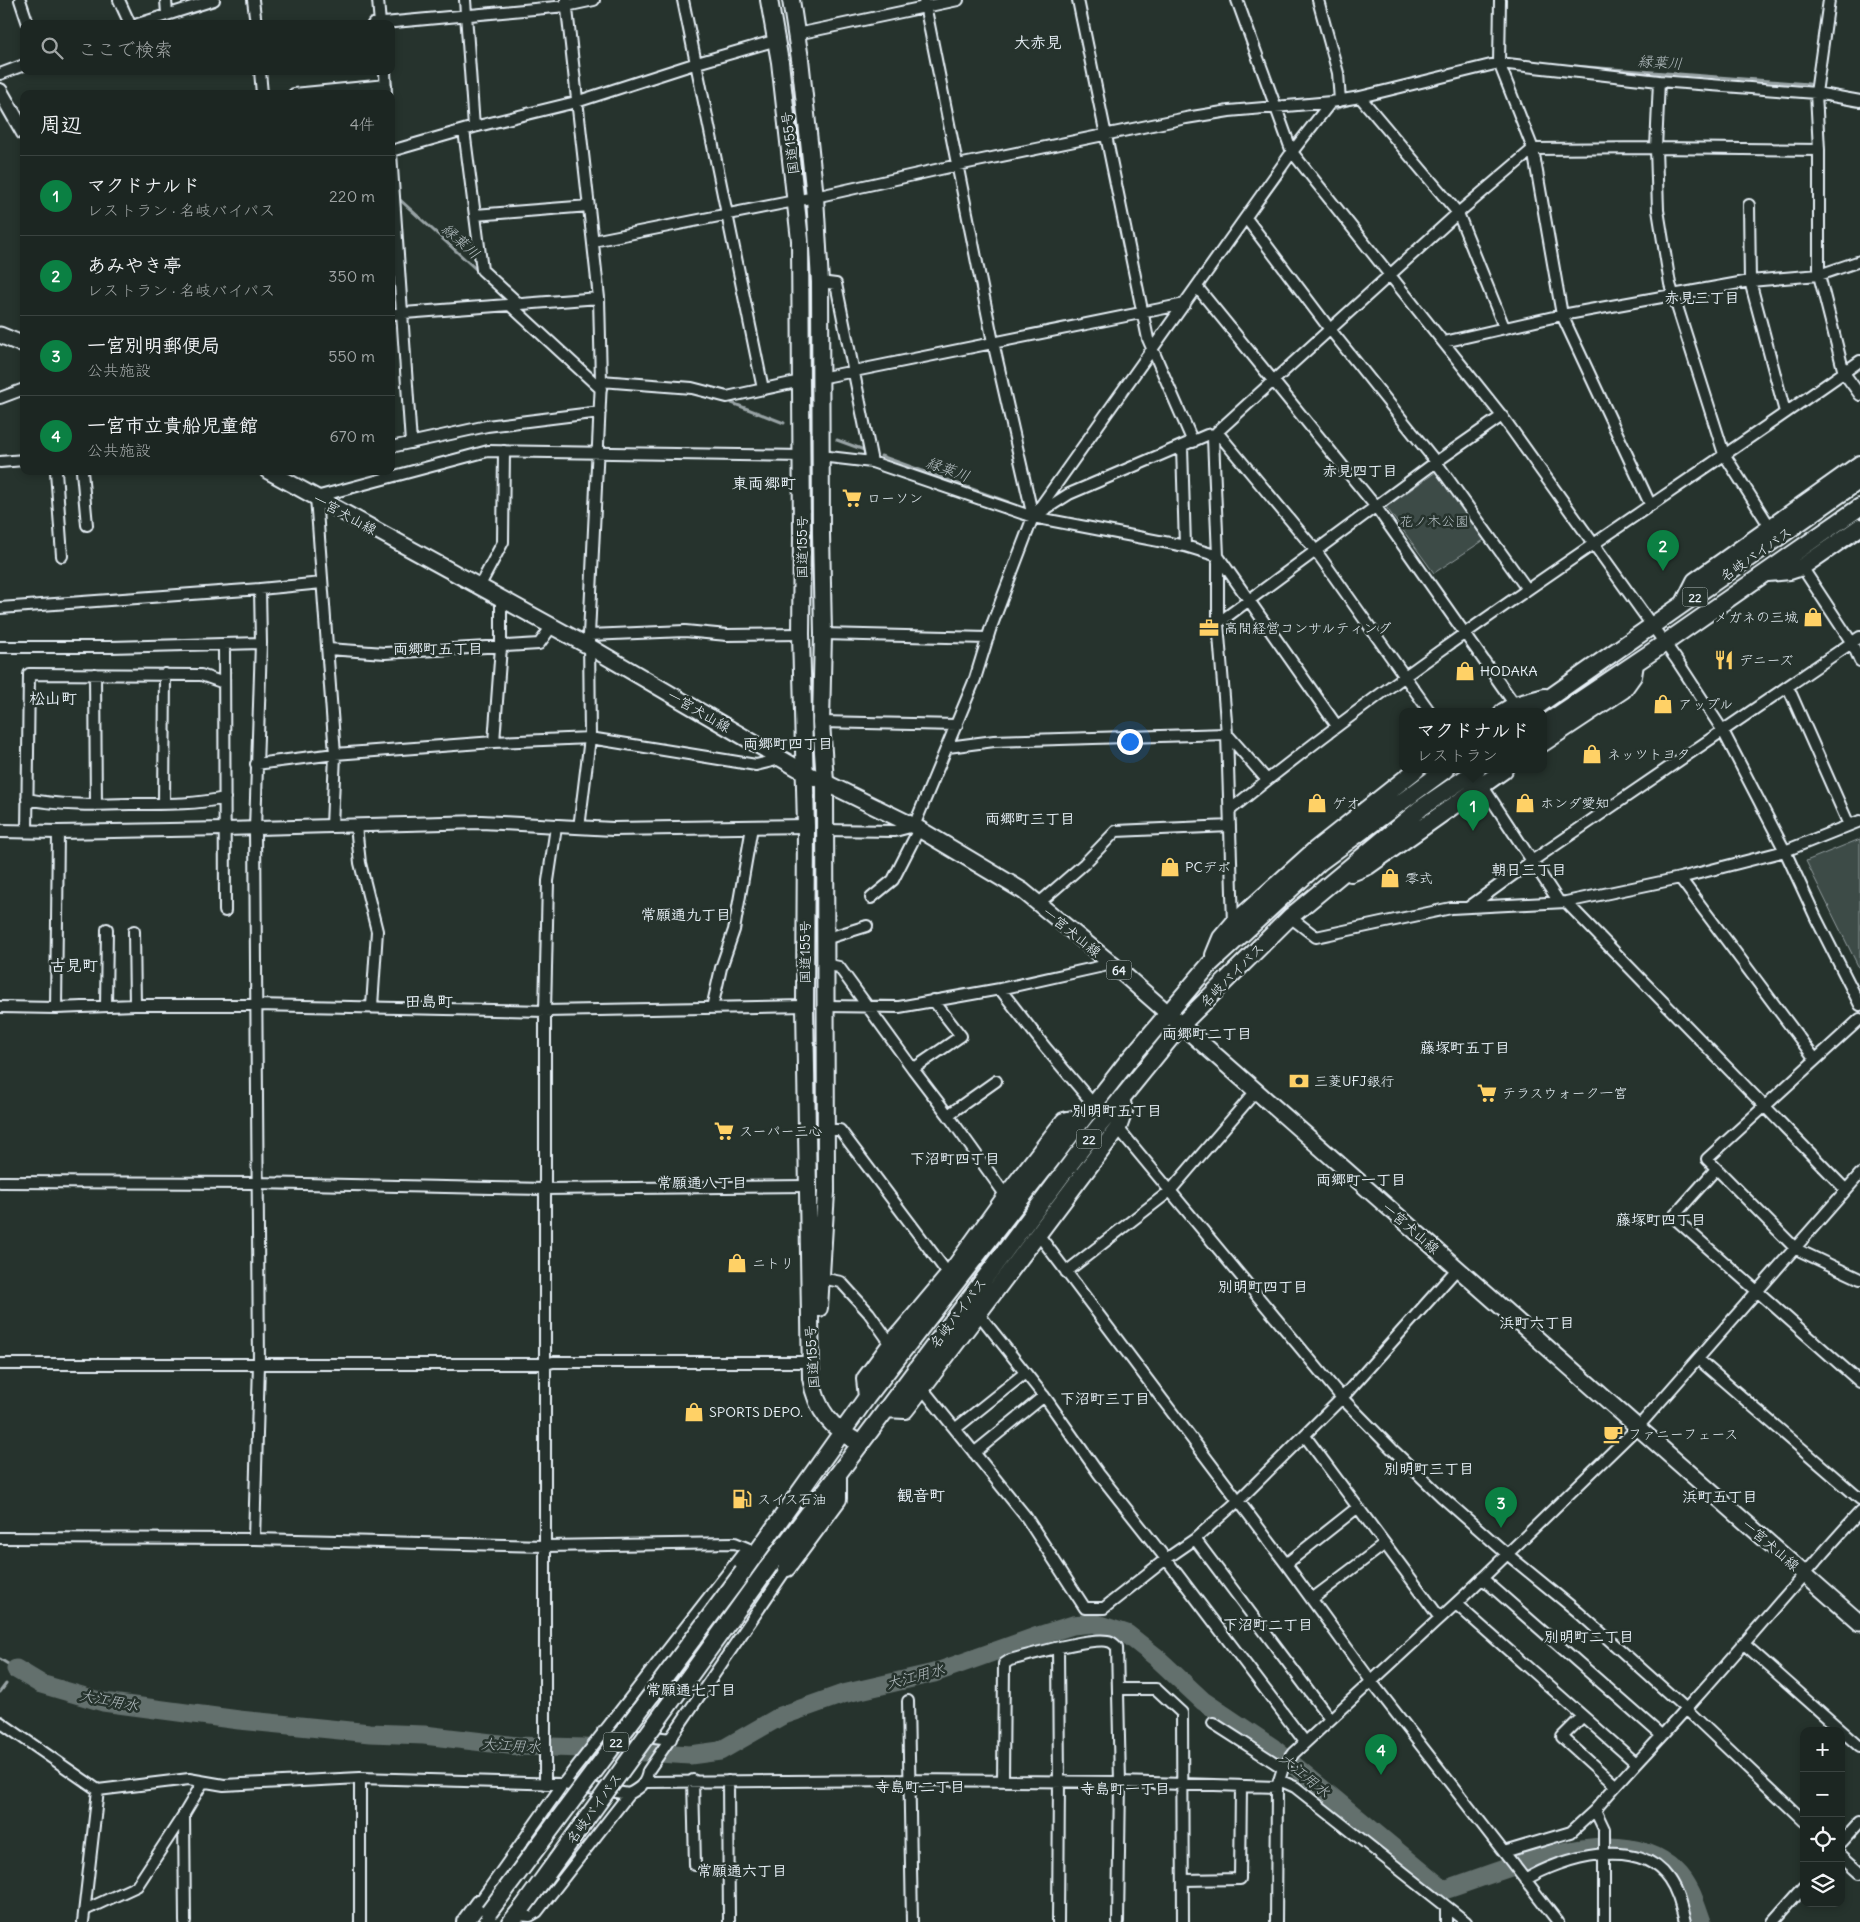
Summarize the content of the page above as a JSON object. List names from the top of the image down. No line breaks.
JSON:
{"streets":{"highway":["国道155号","名岐バイパス","22"],"main road":["一宮犬山線","64"]},"crossings":[["国道155号","一宮犬山線"],["国道155号","名岐バイパス"],["一宮犬山線","名岐バイパス"],["名岐バイパス","22"]],"districts":["大赤見","赤見三丁目","赤見四丁目","東両郷町","両郷町五丁目","松山町","両郷町四丁目","両郷町三丁目","朝日三丁目","常願通九丁目","古見町","田島町","両郷町二丁目","藤塚町五丁目","別明町五丁目","下沼町四丁目","両郷町一丁目","常願通八丁目","藤塚町四丁目","別明町四丁目","浜町六丁目","下沼町三丁目","別明町三丁目","観音町","浜町五丁目","下沼町二丁目","別明町二丁目","常願通七丁目","寺島町二丁目","寺島町一丁目","常願通六丁目"],"water":["縁葉川","大江用水"],"parks":["花ノ木公園"],"places":{"supermarket":["ローソン","テラスウォーク一宮","スーパー三心"],"shop":["メガネの三城","HODAKA","アップル","ネッツトヨタ","ゲオ","ホンダ愛知","PCデポ","零式","ニトリ","SPORTS DEPO."],"office":["高間経営コンサルティング"],"restaurant":["デニーズ"],"bank":["三菱UFJ銀行"],"cafe":["ファニーフェース"],"fuel station":["スイス石油"]},"page":{"search":"ここで検索","heading":["周辺","4件"],"list":[{"mark":"1","name":"マクドナルド","note":"レストラン · 名岐バイパス","value":"220 m"},{"mark":"2","name":"あみやき亭","note":"レストラン · 名岐バイパス","value":"350 m"},{"mark":"3","name":"一宮別明郵便局","note":"公共施設","value":"550 m"},{"mark":"4","name":"一宮市立貴船児童館","note":"公共施設","value":"670 m"}],"pins":["2","1","3","4"],"popup":["マクドナルド","レストラン"],"map_buttons":["+","−"]}}
